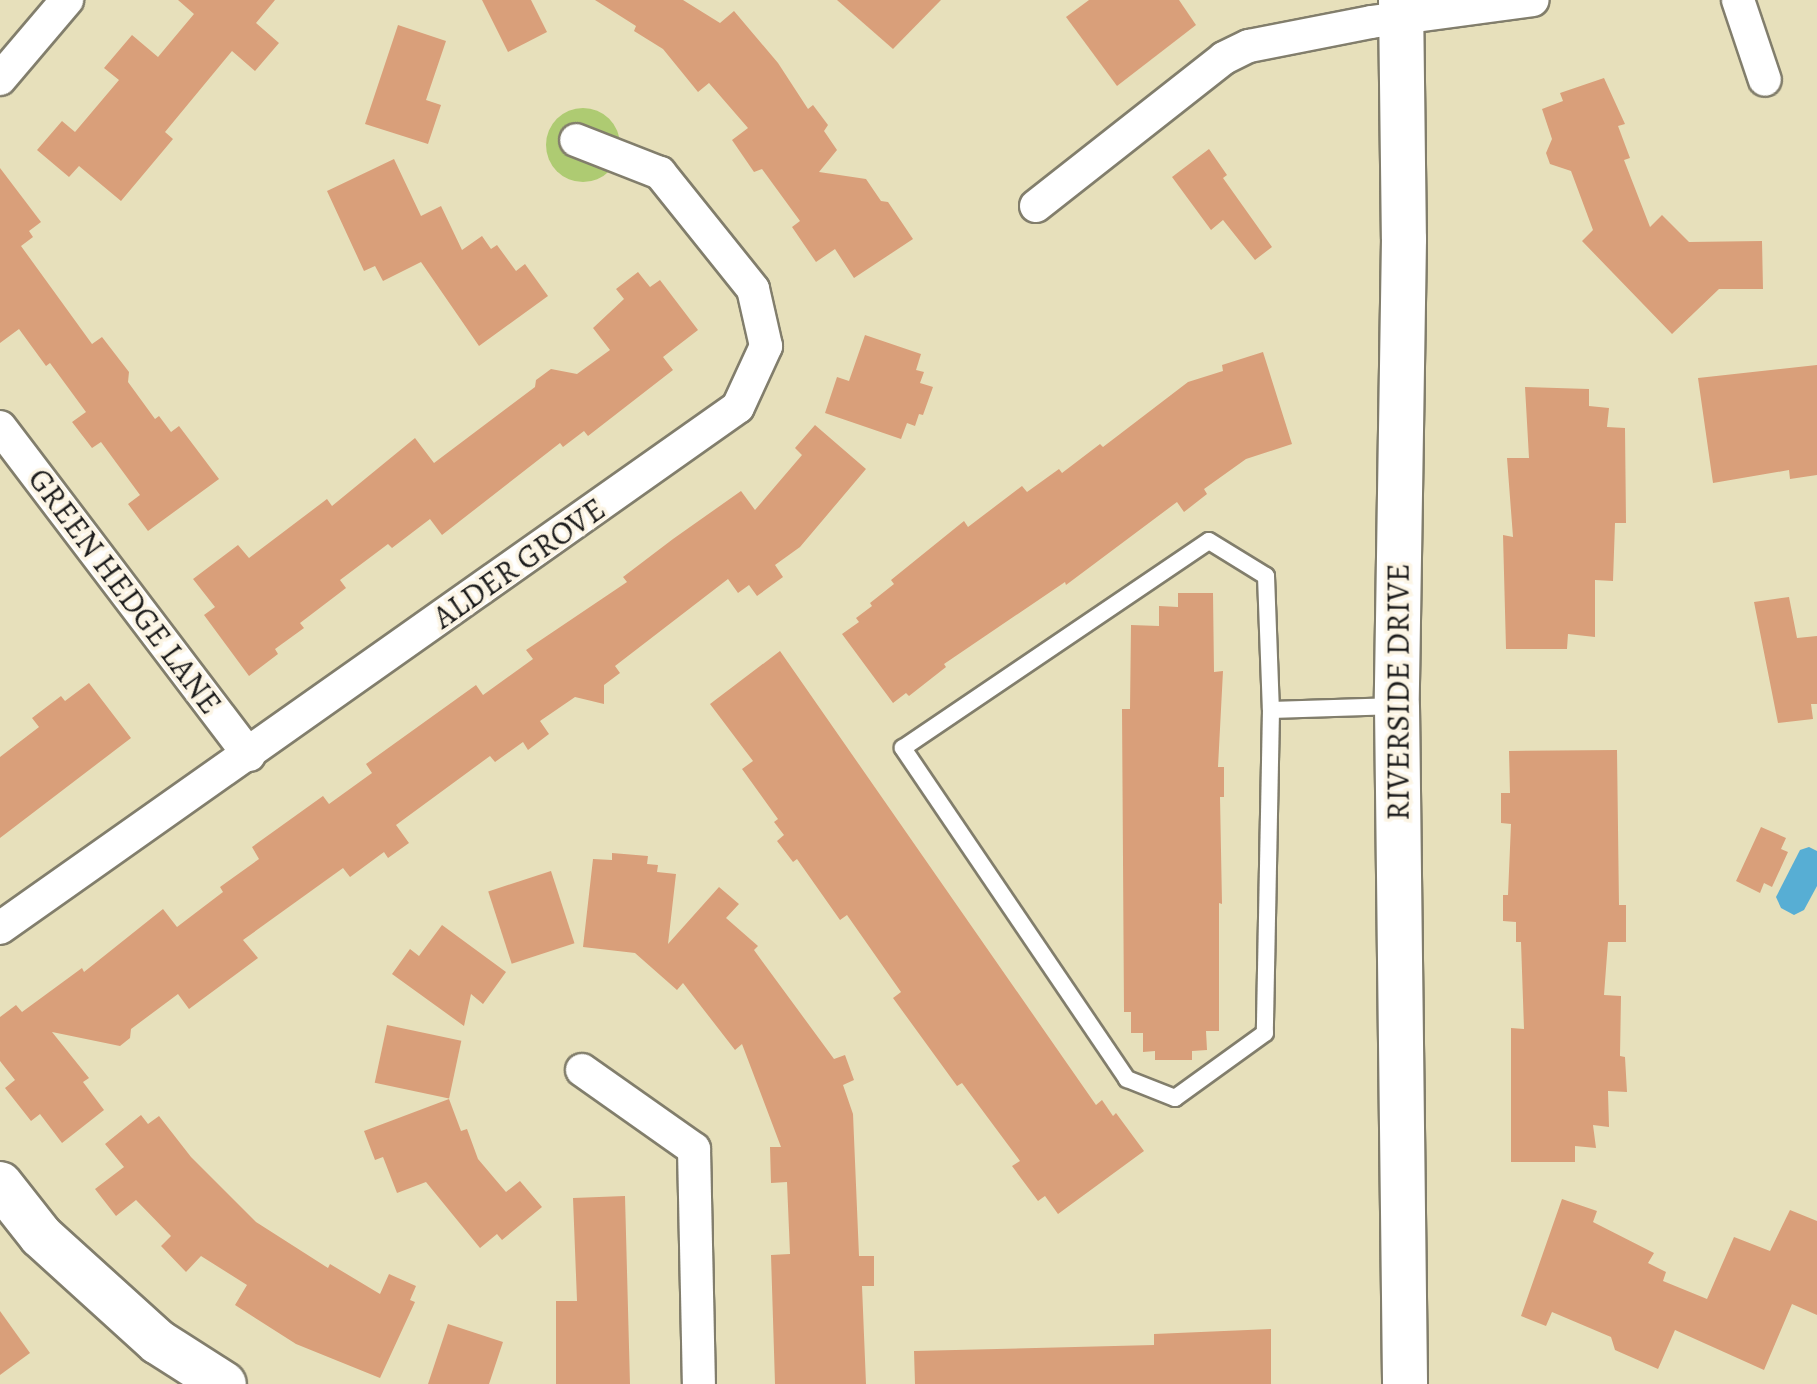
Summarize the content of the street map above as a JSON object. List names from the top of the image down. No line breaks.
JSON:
{"streets":{"main road":["RIVERSIDE DRIVE"],"street":["ALDER GROVE","GREEN HEDGE LANE"]},"crossings":[["ALDER GROVE","GREEN HEDGE LANE"]]}
